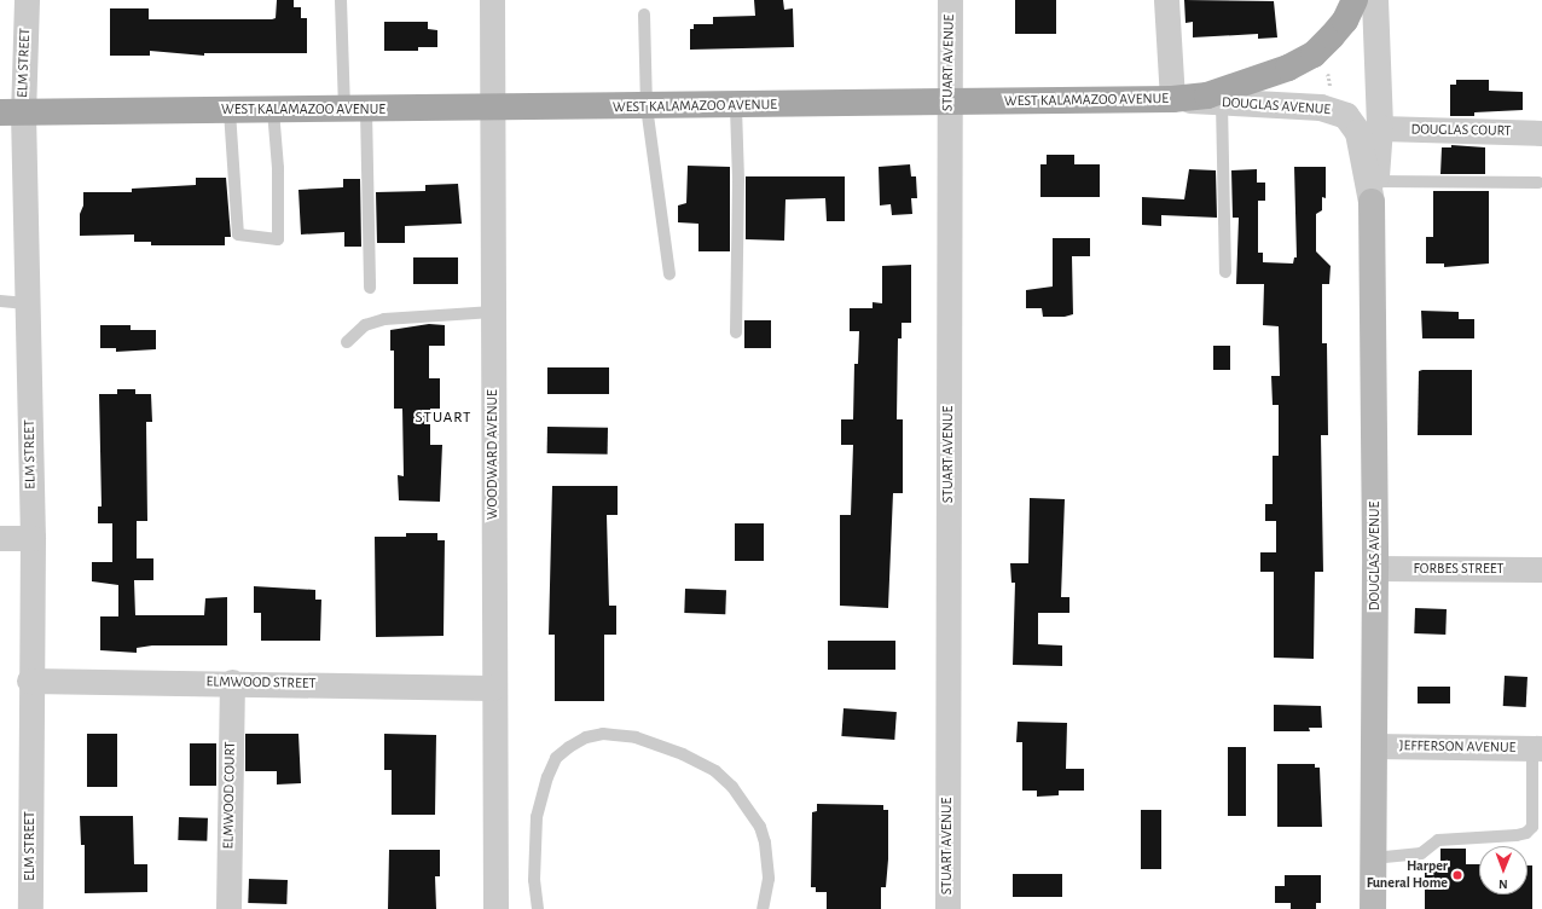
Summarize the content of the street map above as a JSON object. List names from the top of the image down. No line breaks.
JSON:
{"streets":{"main road":["WEST KALAMAZOO AVENUE","DOUGLAS AVENUE"],"street":["ELM STREET","STUART AVENUE","DOUGLAS COURT","WOODWARD AVENUE","FORBES STREET","ELMWOOD STREET","JEFFERSON AVENUE","ELMWOOD COURT"]},"crossings":[["ELM STREET","WEST KALAMAZOO AVENUE"],["ELM STREET","ELMWOOD STREET"],["STUART AVENUE","WEST KALAMAZOO AVENUE"],["WEST KALAMAZOO AVENUE","DOUGLAS AVENUE"],["WEST KALAMAZOO AVENUE","WOODWARD AVENUE"],["DOUGLAS AVENUE","DOUGLAS COURT"],["DOUGLAS AVENUE","FORBES STREET"],["DOUGLAS AVENUE","JEFFERSON AVENUE"],["WOODWARD AVENUE","ELMWOOD STREET"],["ELMWOOD STREET","ELMWOOD COURT"]],"districts":["STUART"],"places":["Harper Funeral Home"],"north":"bottom"}
